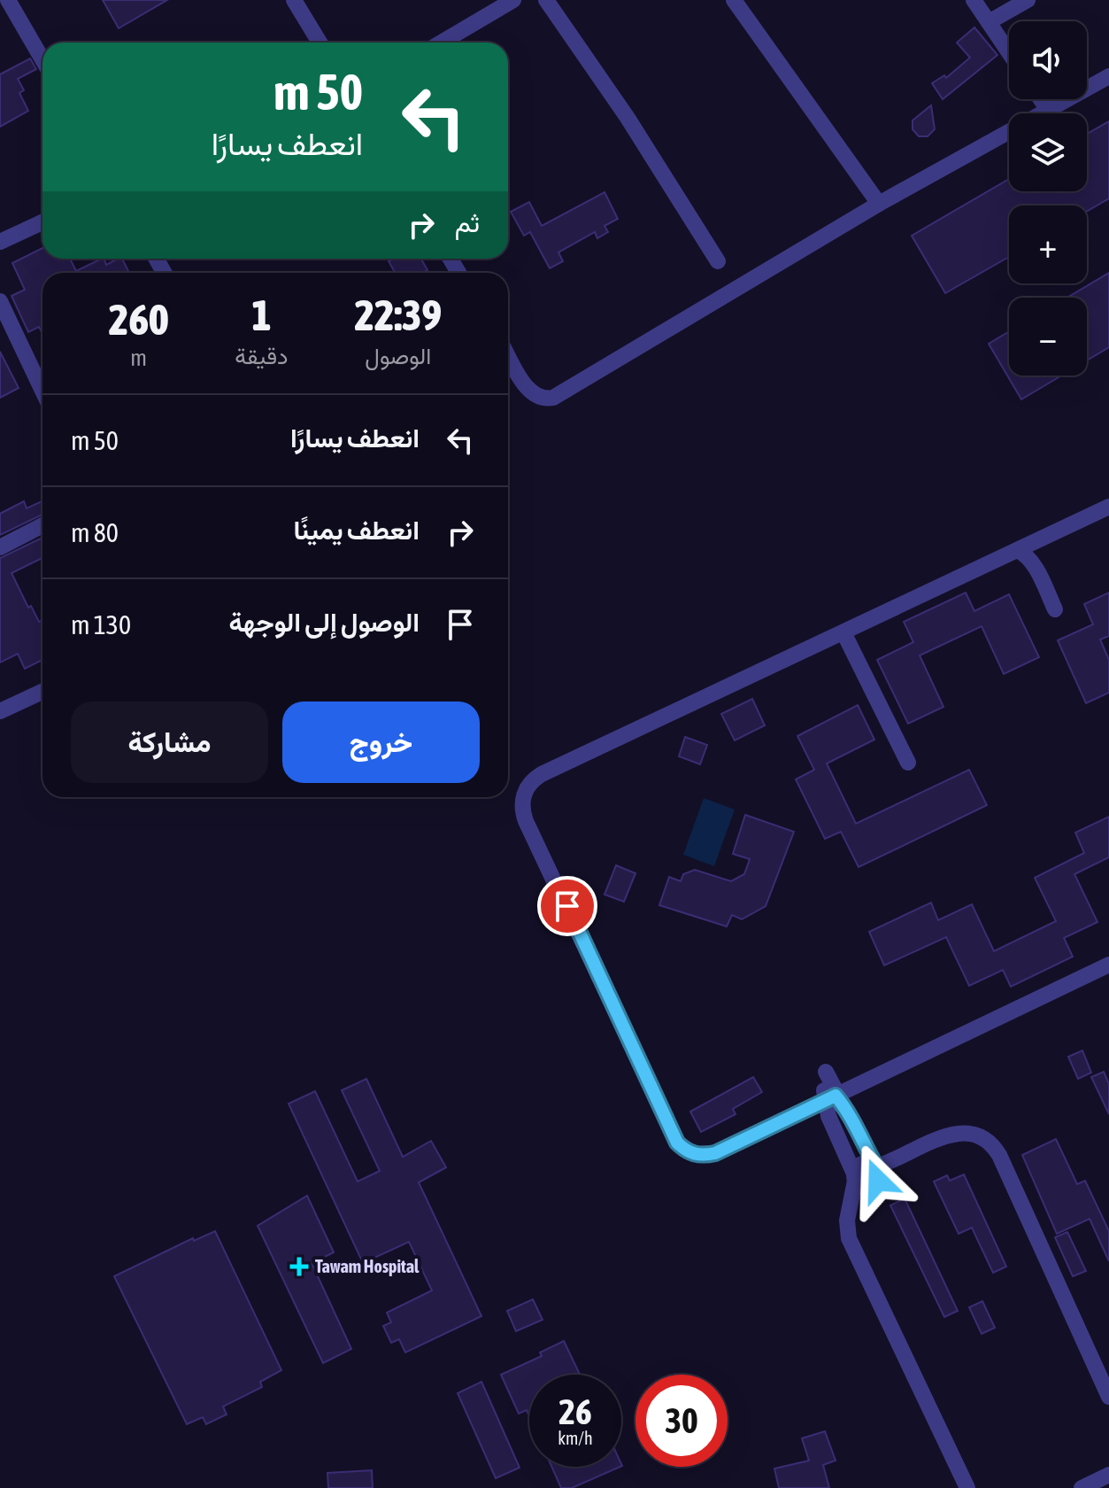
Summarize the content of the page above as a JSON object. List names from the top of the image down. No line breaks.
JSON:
{"places":{"health":["Tawam Hospital"]},"page":{"map_buttons":["+","−"],"turn":["50 m","انعطف يسارًا"],"then":"ثم","eta":["22:39","الوصول","1","دقيقة","260","m"],"list":[{"name":"انعطف يسارًا","value":"50 m"},{"name":"انعطف يمينًا","value":"80 m"},{"name":"الوصول إلى الوجهة","value":"130 m"}],"buttons":["خروج","مشاركة"],"speed":"26 km/h","limit":"30"}}
